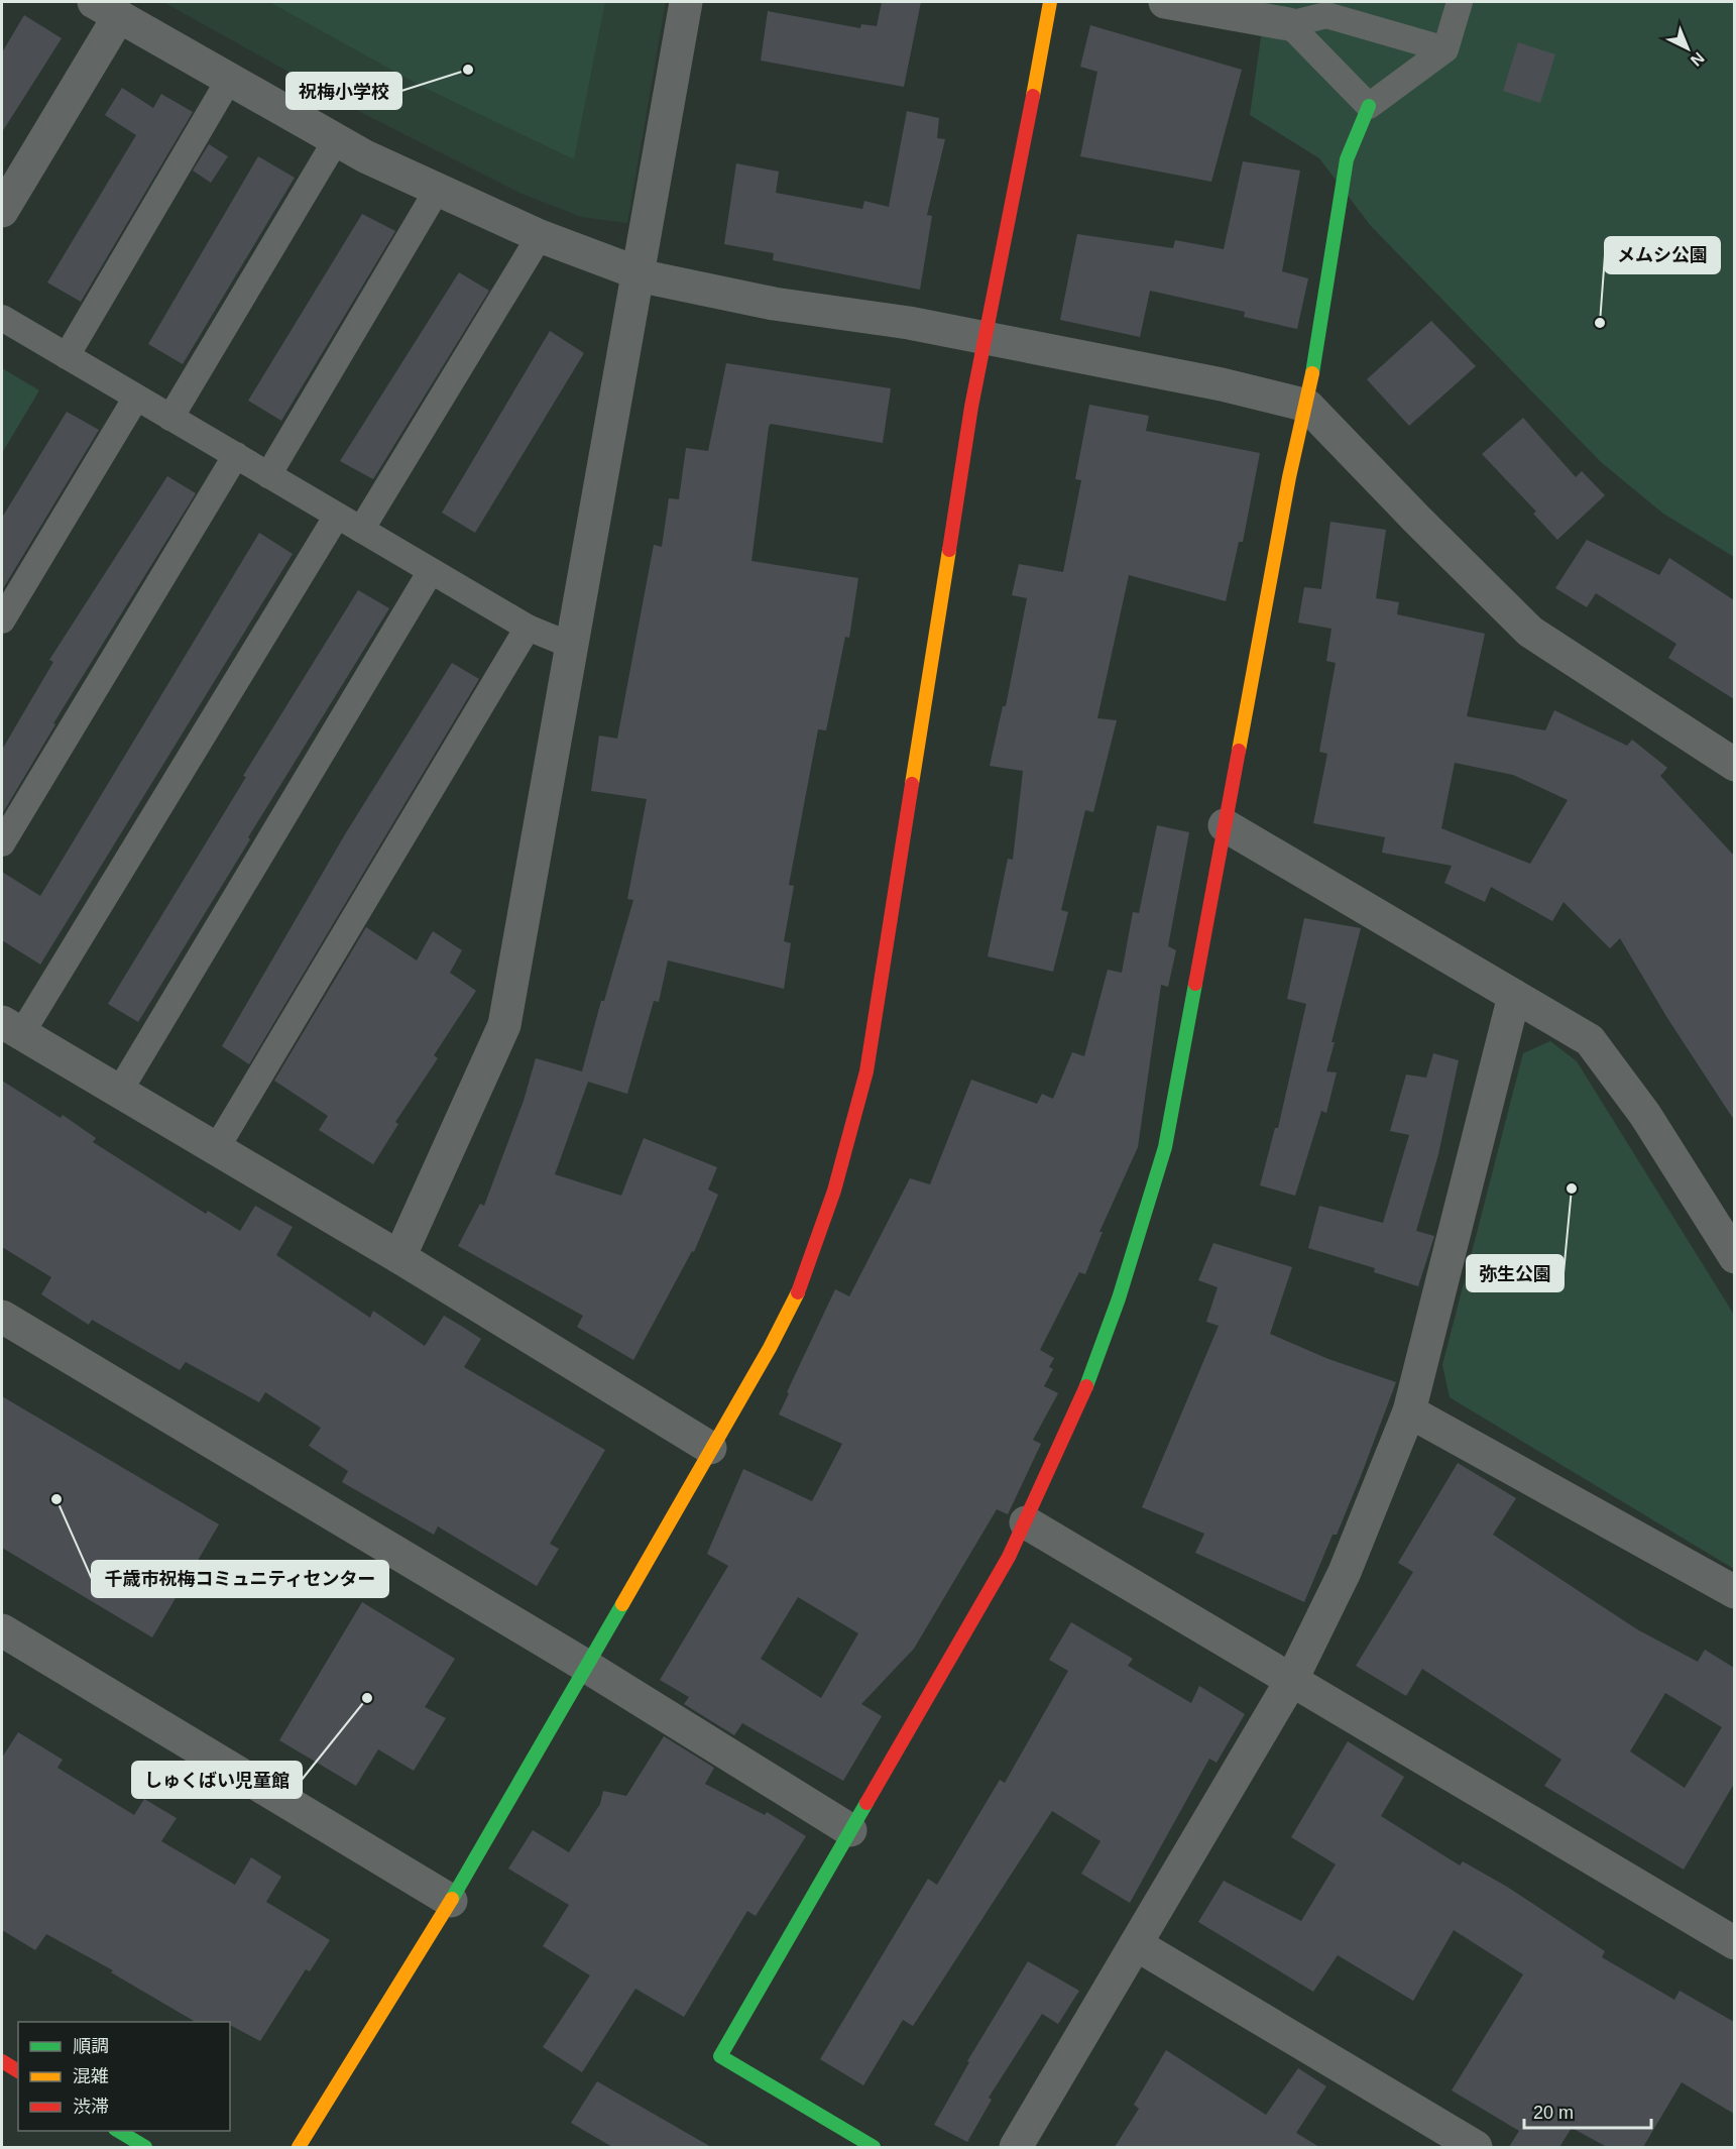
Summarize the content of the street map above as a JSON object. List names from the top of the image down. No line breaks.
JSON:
{"places":["祝梅小学校","メムシ公園","弥生公園","千歳市祝梅コミュニティセンター","しゅくばい児童館"],"legend":["順調","混雑","渋滞"],"scale_bar":"20 m","north":"bottom right"}
